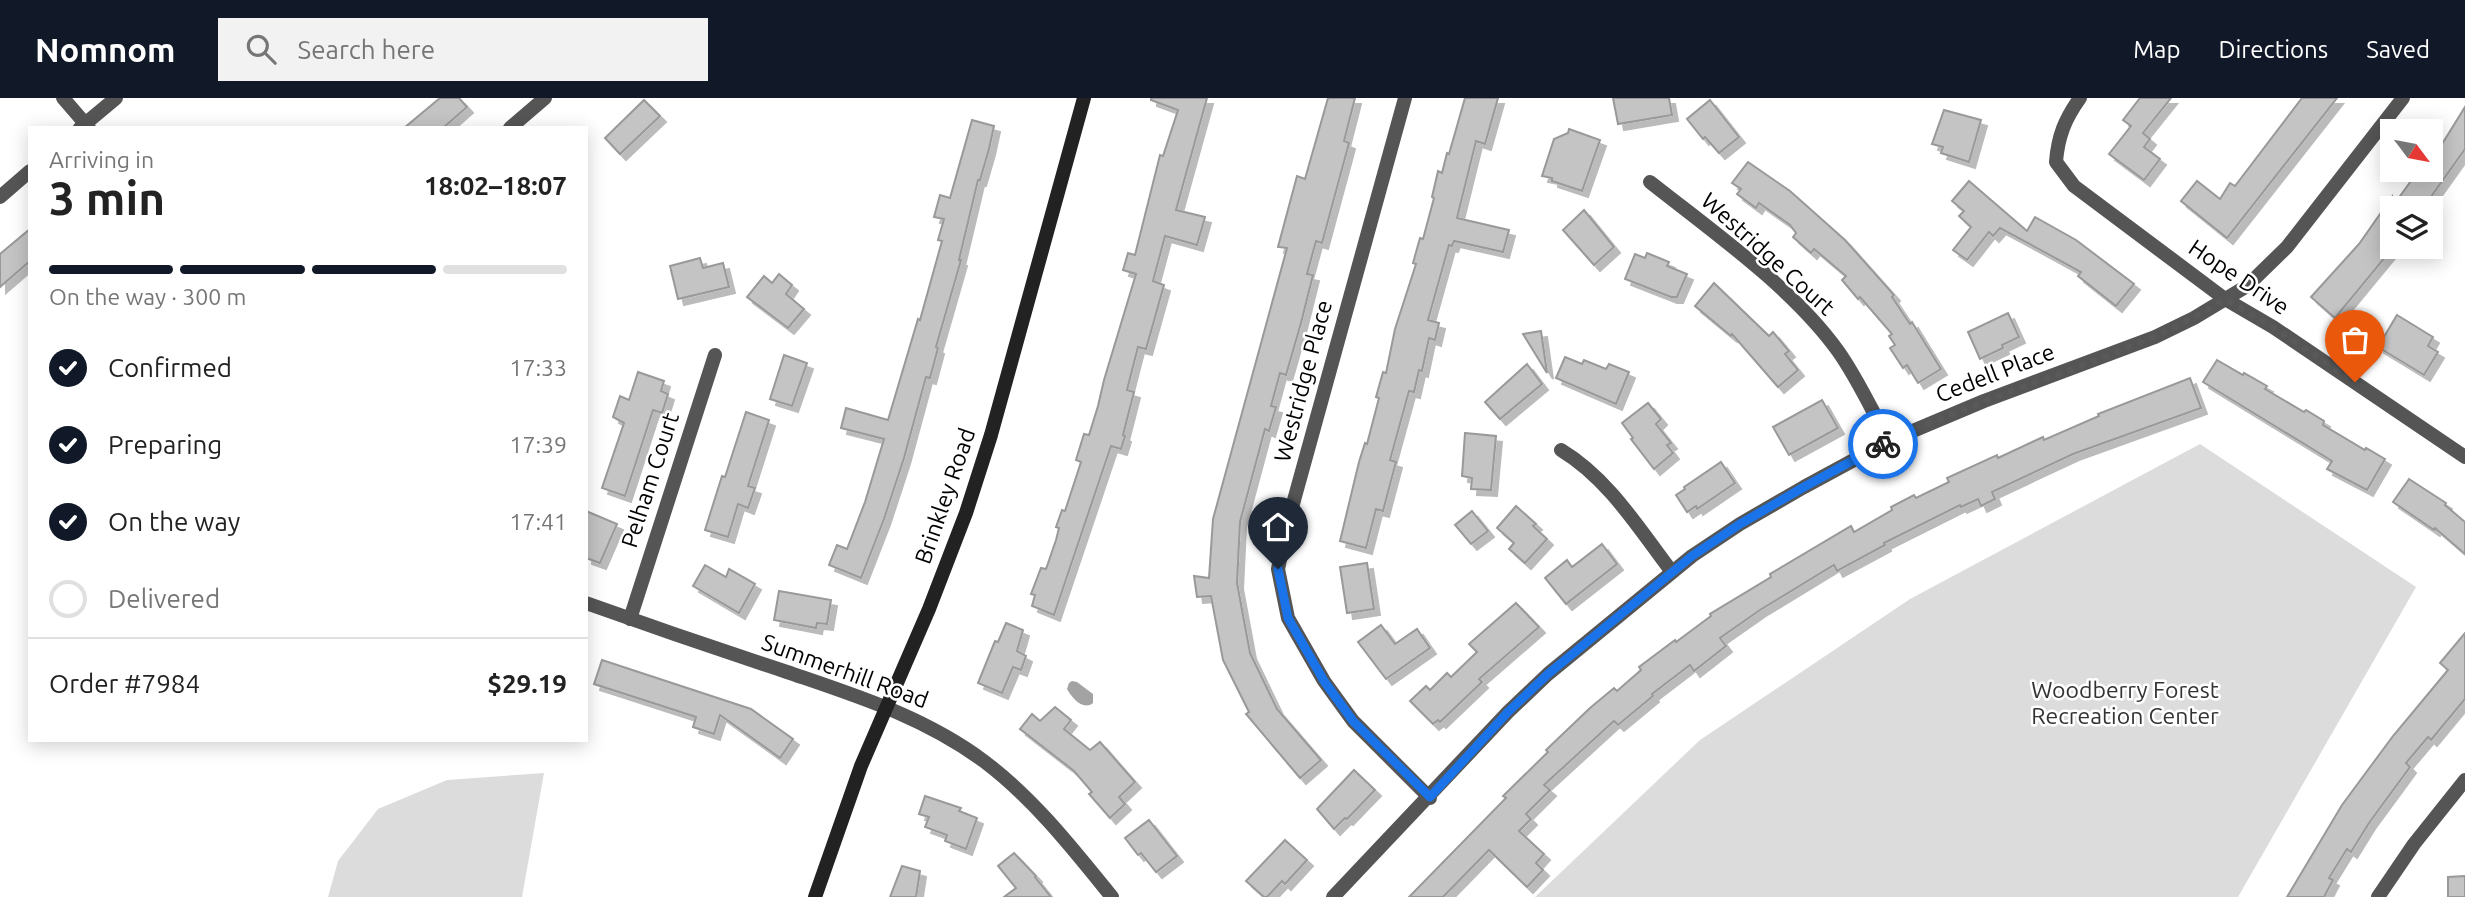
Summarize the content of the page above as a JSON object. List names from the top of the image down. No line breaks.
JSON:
{"streets":{"main road":["Brinkley Road"],"street":["Westridge Court","Hope Drive","Cedell Place","Westridge Place","Pelham Court","Summerhill Road"]},"crossings":[["Westridge Court","Cedell Place"],["Hope Drive","Cedell Place"],["Cedell Place","Westridge Place"],["Pelham Court","Summerhill Road"],["Brinkley Road","Summerhill Road"]],"parks":["Woodberry Forest Recreation Center"],"north":"bottom right","page":{"header":"Nomnom","search":"Search here","nav":["Map","Directions","Saved"],"heading":["3 min","Arriving in","18:02–18:07"],"panel":["Order #7984","$29.19"],"bar":"On the way · 300 m","list":[["Confirmed","17:33"],["Preparing","17:39"],["On the way","17:41"],"Delivered"]}}
